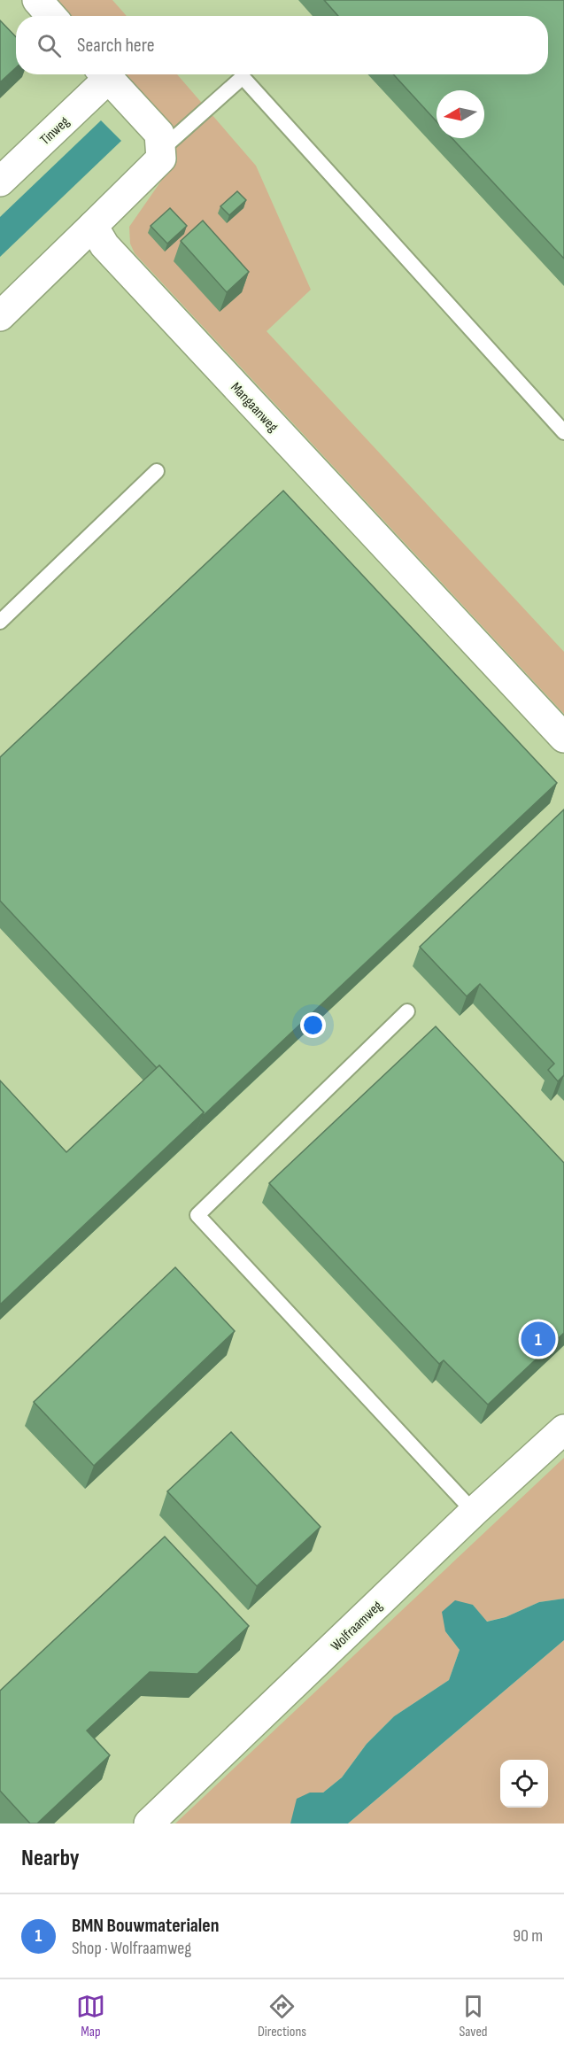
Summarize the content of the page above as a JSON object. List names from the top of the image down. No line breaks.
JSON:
{"streets":{"street":["Tinweg","Mangaanweg","Wolfraamweg"]},"north":"left","page":{"search":"Search here","pins":"1","heading":"Nearby","list":[{"mark":"1","name":"BMN Bouwmaterialen","note":"Shop · Wolfraamweg","value":"90 m"}],"nav":["Map","Directions","Saved"]}}
